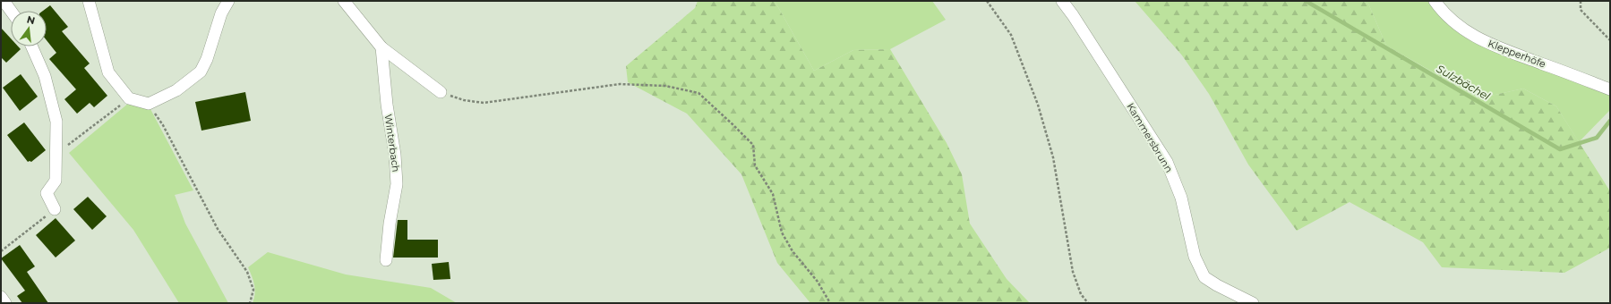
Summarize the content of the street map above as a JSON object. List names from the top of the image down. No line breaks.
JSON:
{"streets":{"street":["Klepperhöfe","Kammersbrunn","Winterbach"]},"water":["Sulzbächel"],"north":"top"}
